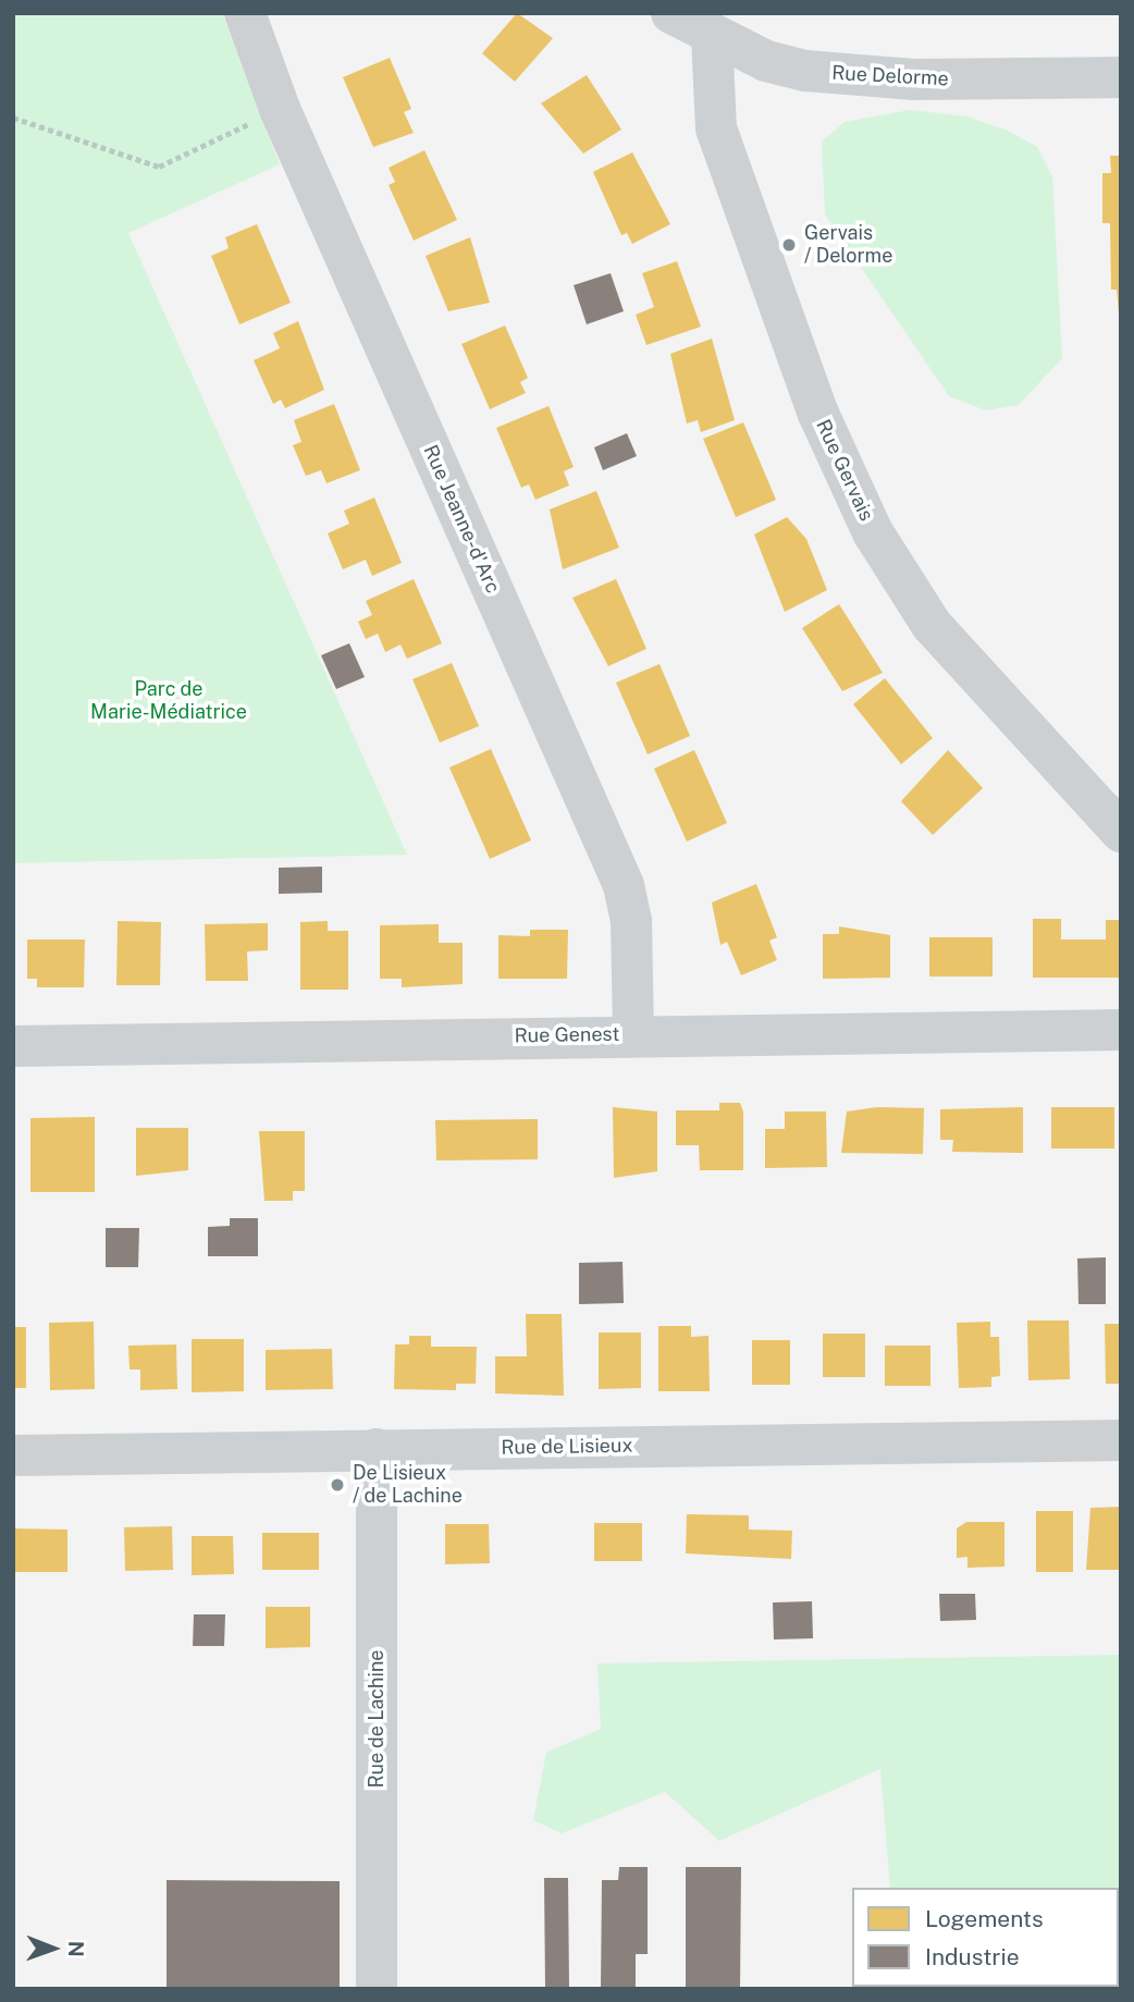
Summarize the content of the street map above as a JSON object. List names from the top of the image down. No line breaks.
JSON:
{"streets":{"street":["Rue Delorme","Rue Gervais","Rue Jeanne-d'Arc","Rue Genest","Rue de Lisieux","Rue de Lachine"]},"crossings":[["Rue Delorme","Rue Gervais"],["Rue Jeanne-d'Arc","Rue Genest"],["Rue de Lisieux","Rue de Lachine"]],"parks":["Parc de Marie-Médiatrice"],"places":["Gervais / Delorme","De Lisieux / de Lachine"],"legend":["Logements","Industrie"],"north":"right"}
